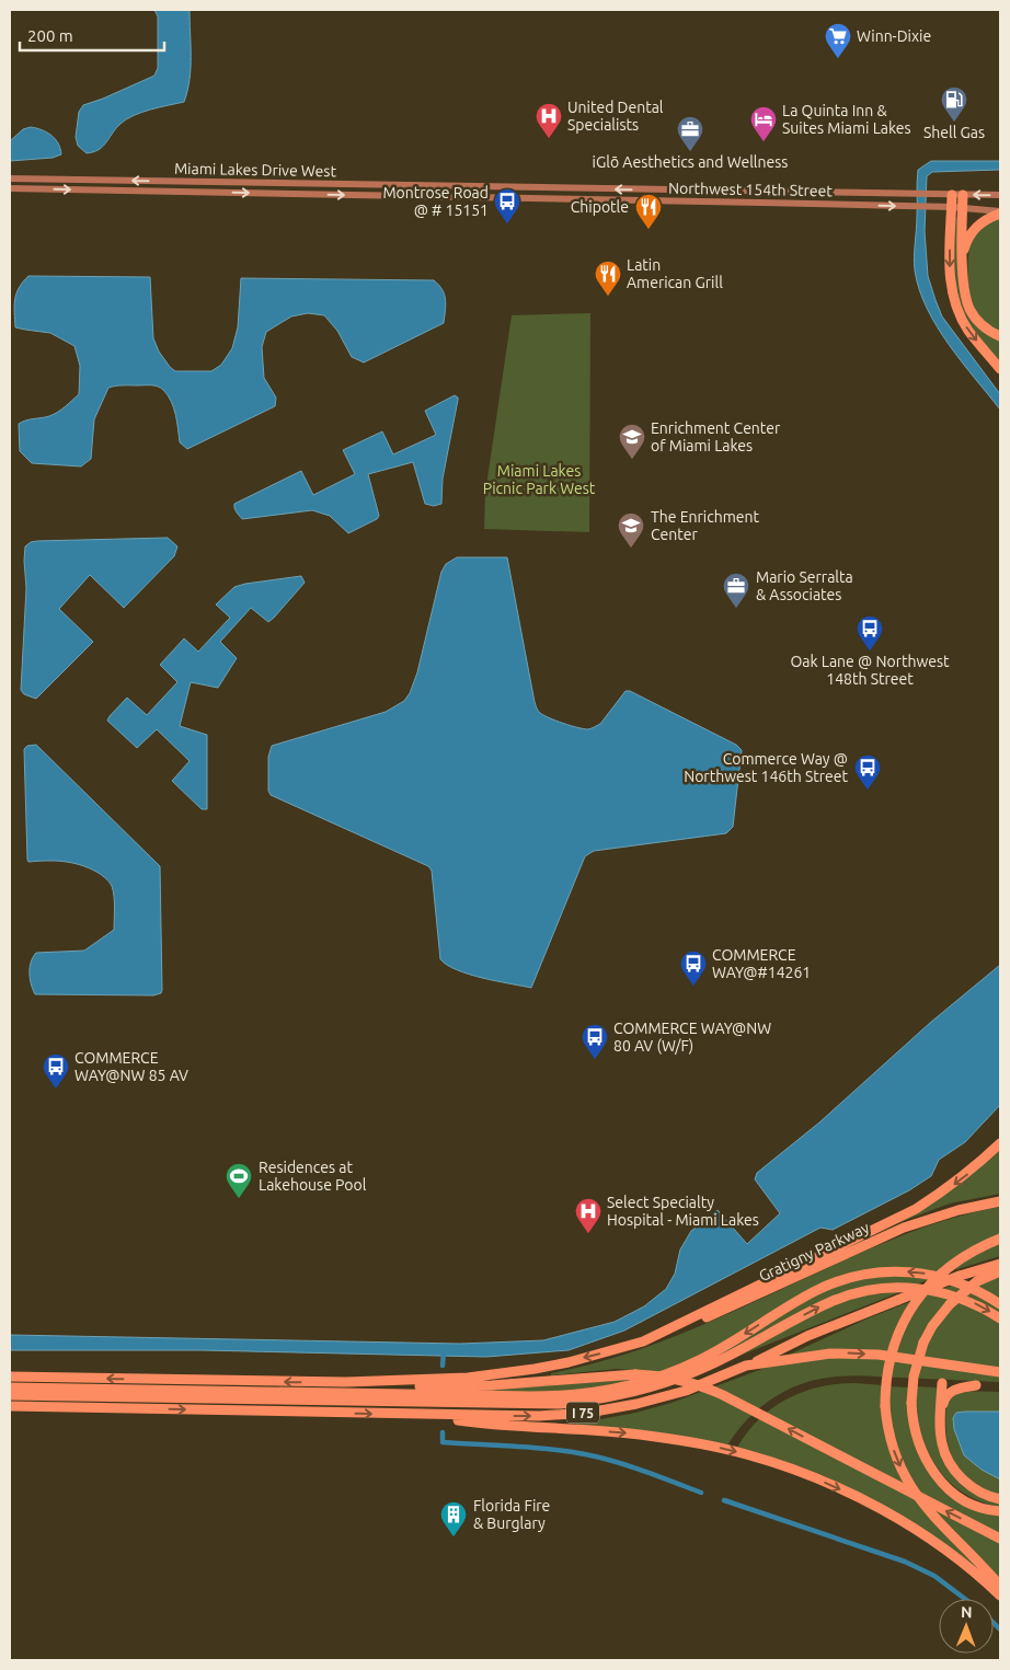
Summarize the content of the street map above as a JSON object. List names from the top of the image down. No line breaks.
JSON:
{"streets":{"highway":["Gratigny Parkway","I 75"],"main road":["Miami Lakes Drive West","Northwest 154th Street"]},"crossings":[["Miami Lakes Drive West","Northwest 154th Street"]],"parks":["Miami Lakes Picnic Park West"],"places":{"supermarket":["Winn-Dixie"],"fuel station":["Shell Gas"],"hospital":["United Dental Specialists","Select Specialty Hospital - Miami Lakes"],"hotel":["La Quinta Inn & Suites Miami Lakes"],"office":["iGlō Aesthetics and Wellness","Mario Serralta & Associates"],"bus stop":["Montrose Road @ # 15151","Oak Lane @ Northwest 148th Street","Commerce Way @ Northwest 146th Street","COMMERCE WAY@#14261","COMMERCE WAY@NW 80 AV (W/F)","COMMERCE WAY@NW 85 AV"],"restaurant":["Chipotle","Latin American Grill"],"school or university":["Enrichment Center of Miami Lakes","The Enrichment Center"],"sports":["Residences at Lakehouse Pool"],"building":["Florida Fire & Burglary"]},"scale_bar":"200 m","north":"top"}
